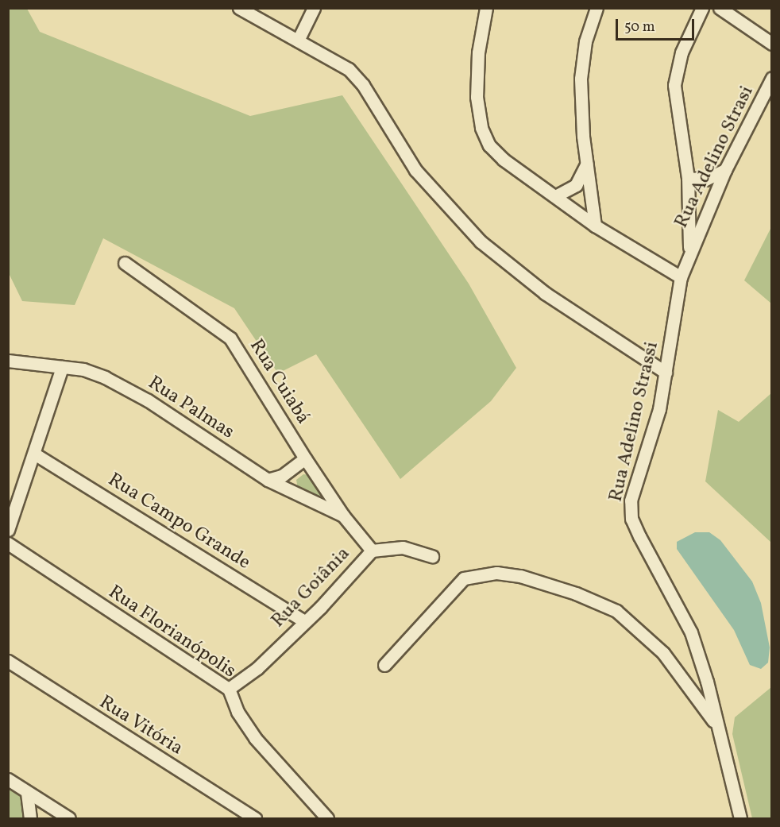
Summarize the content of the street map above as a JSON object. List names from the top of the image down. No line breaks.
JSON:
{"streets":{"street":["Rua Adelino Strasi","Rua Cuiabá","Rua Palmas","Rua Adelino Strassi","Rua Campo Grande","Rua Goiânia","Rua Florianópolis","Rua Vitória"]},"crossings":[["Rua Adelino Strasi","Rua Adelino Strassi"],["Rua Cuiabá","Rua Palmas"],["Rua Cuiabá","Rua Goiânia"],["Rua Campo Grande","Rua Goiânia"],["Rua Goiânia","Rua Florianópolis"]],"scale_bar":"50 m"}
